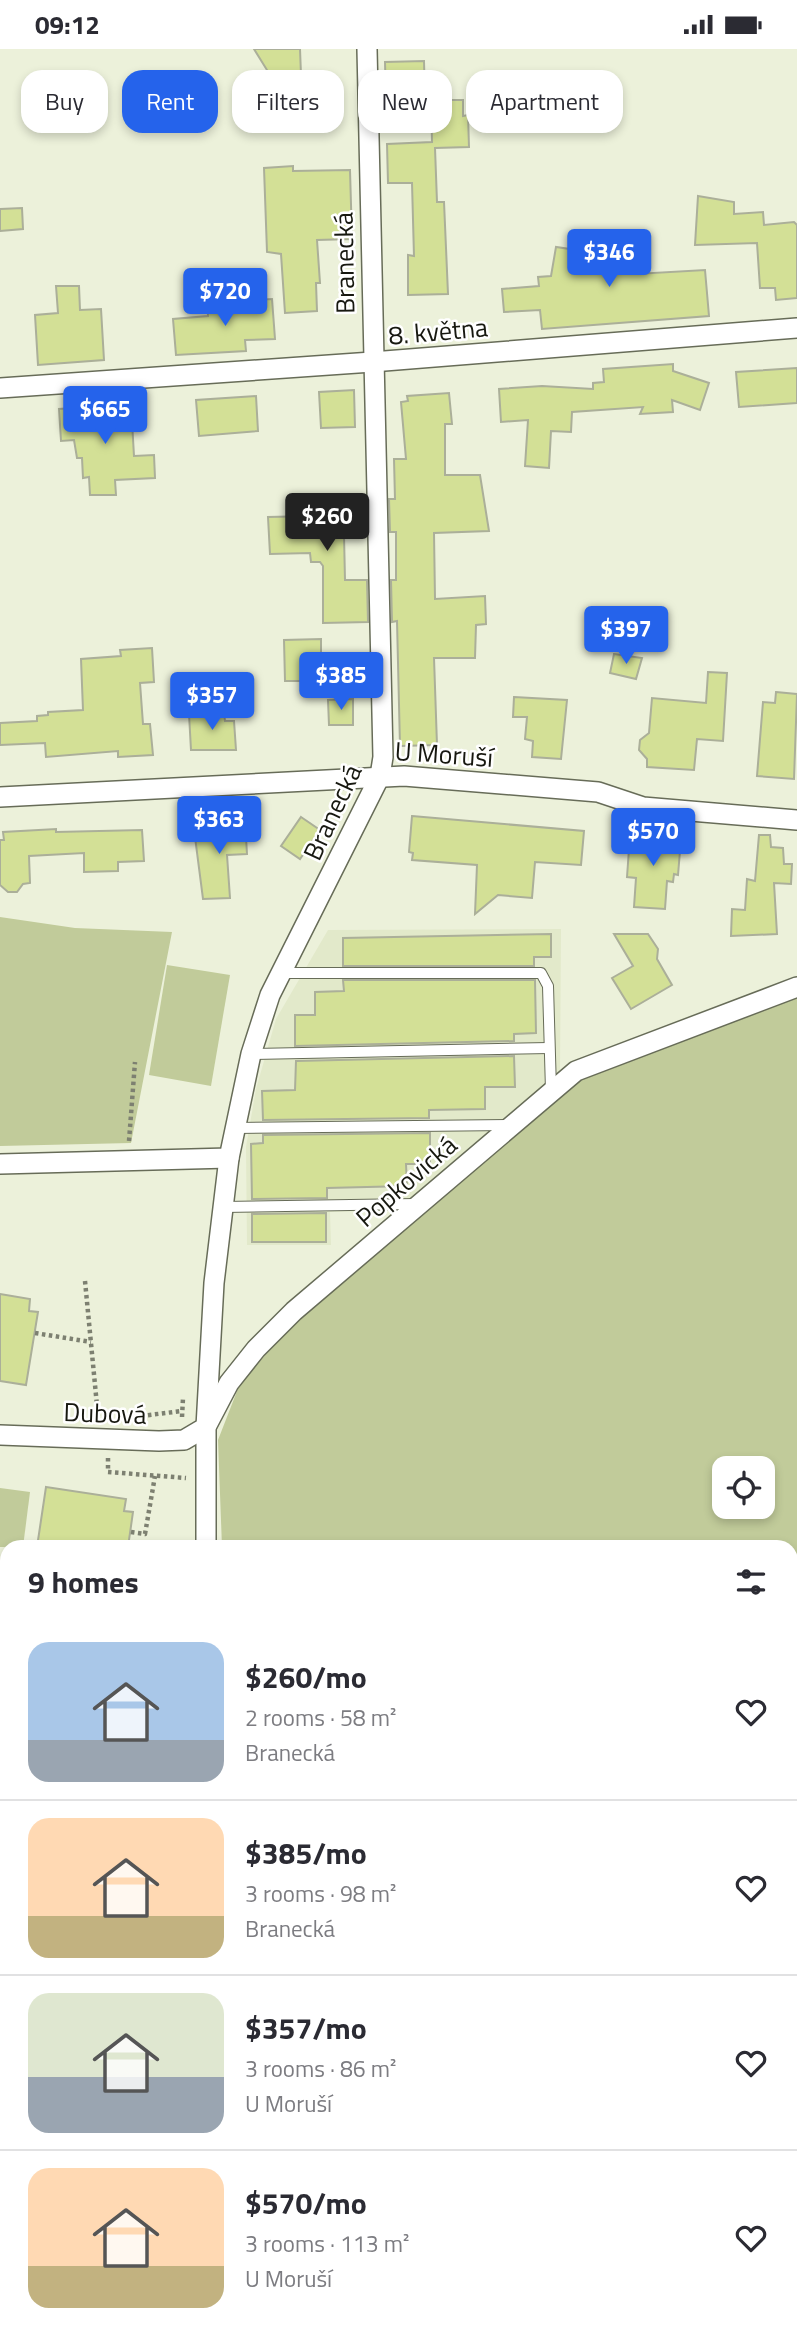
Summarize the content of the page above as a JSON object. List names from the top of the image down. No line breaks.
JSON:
{"streets":{"street":["Branecká","8. května","U Moruší","Popkovická","Dubová"]},"crossings":[["Branecká","8. května"],["Branecká","U Moruší"],["Branecká","Popkovická"],["Branecká","Dubová"],["Popkovická","Dubová"]],"page":{"status":"09:12","chip":["Buy","Rent","Filters","New","Apartment"],"price":["$346","$720","$665","$260","$397","$385","$357","$363","$570"],"heading":"9 homes","list":[{"name":"$260/mo","note":"2 rooms · 58 m² · Branecká"},{"name":"$385/mo","note":"3 rooms · 98 m² · Branecká"},{"name":"$357/mo","note":"3 rooms · 86 m² · U Moruší"},{"name":"$570/mo","note":"3 rooms · 113 m² · U Moruší"}]}}
